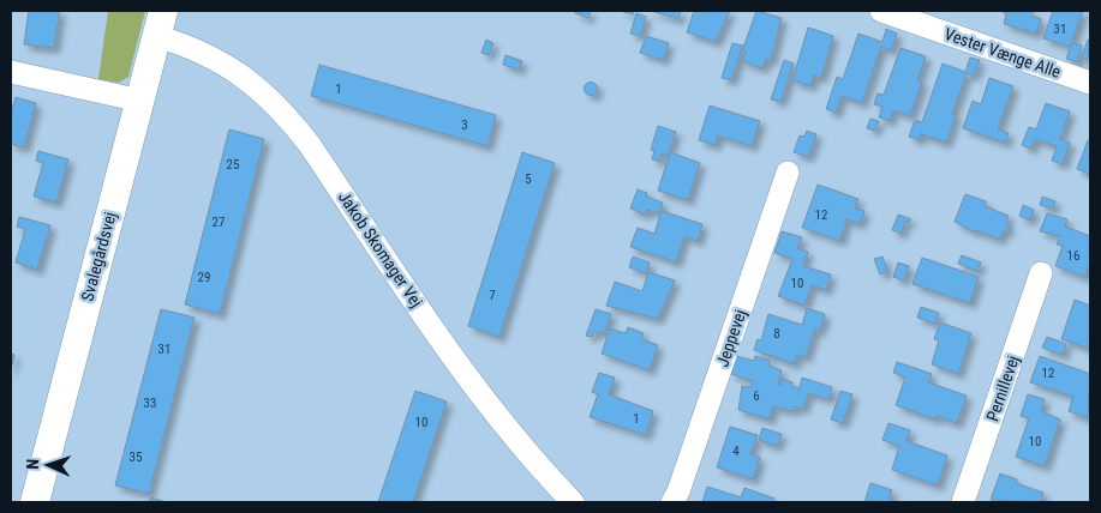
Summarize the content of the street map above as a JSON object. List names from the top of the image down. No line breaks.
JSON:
{"streets":{"street":["Vester Vænge Alle","Jakob Skomager Vej","Svalegårdsvej","Jeppevej","Pernillevej"]},"crossings":[["Jakob Skomager Vej","Svalegårdsvej"]],"house_numbers":["31","1","3","25","5","12","27","16","29","10","7","8","31","12","6","33","1","10","10","4","35"],"north":"left"}
